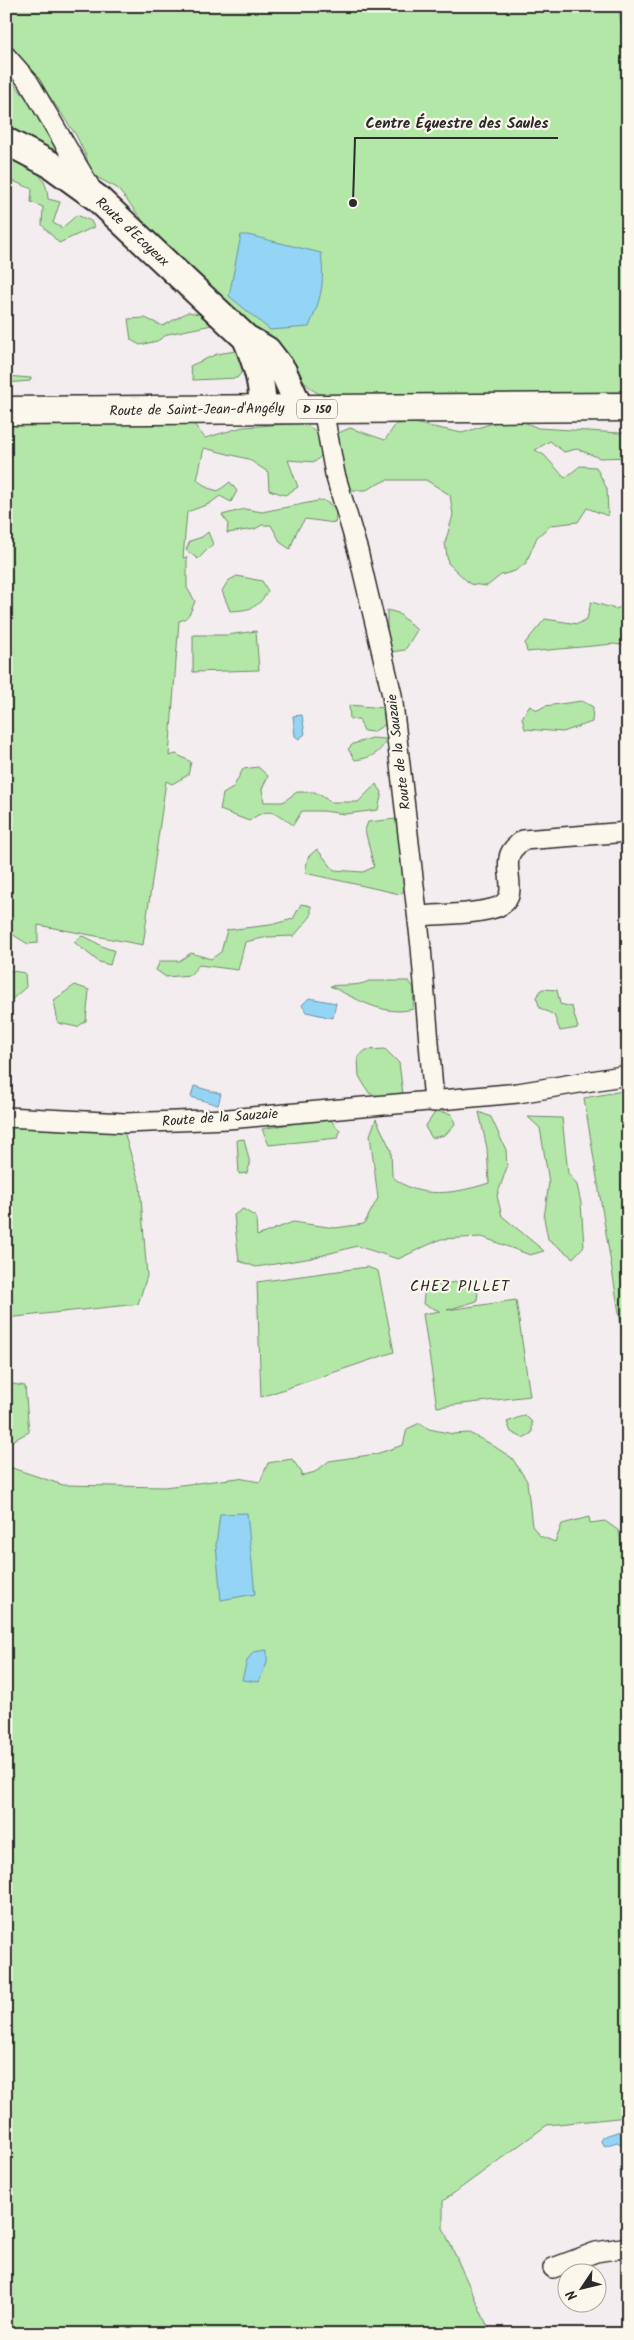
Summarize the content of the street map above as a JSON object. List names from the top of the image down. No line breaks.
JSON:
{"streets":{"main road":["Route d'Ecoyeux","D 150","Route de Saint-Jean-d'Angély"],"street":["Route de la Sauzaie"]},"crossings":[["Route d'Ecoyeux","Route de Saint-Jean-d'Angély"],["Route d'Ecoyeux","Route de la Sauzaie"],["Route de Saint-Jean-d'Angély","Route de la Sauzaie"]],"districts":["CHEZ PILLET"],"places":["Centre Équestre des Saules"],"north":"bottom left"}
